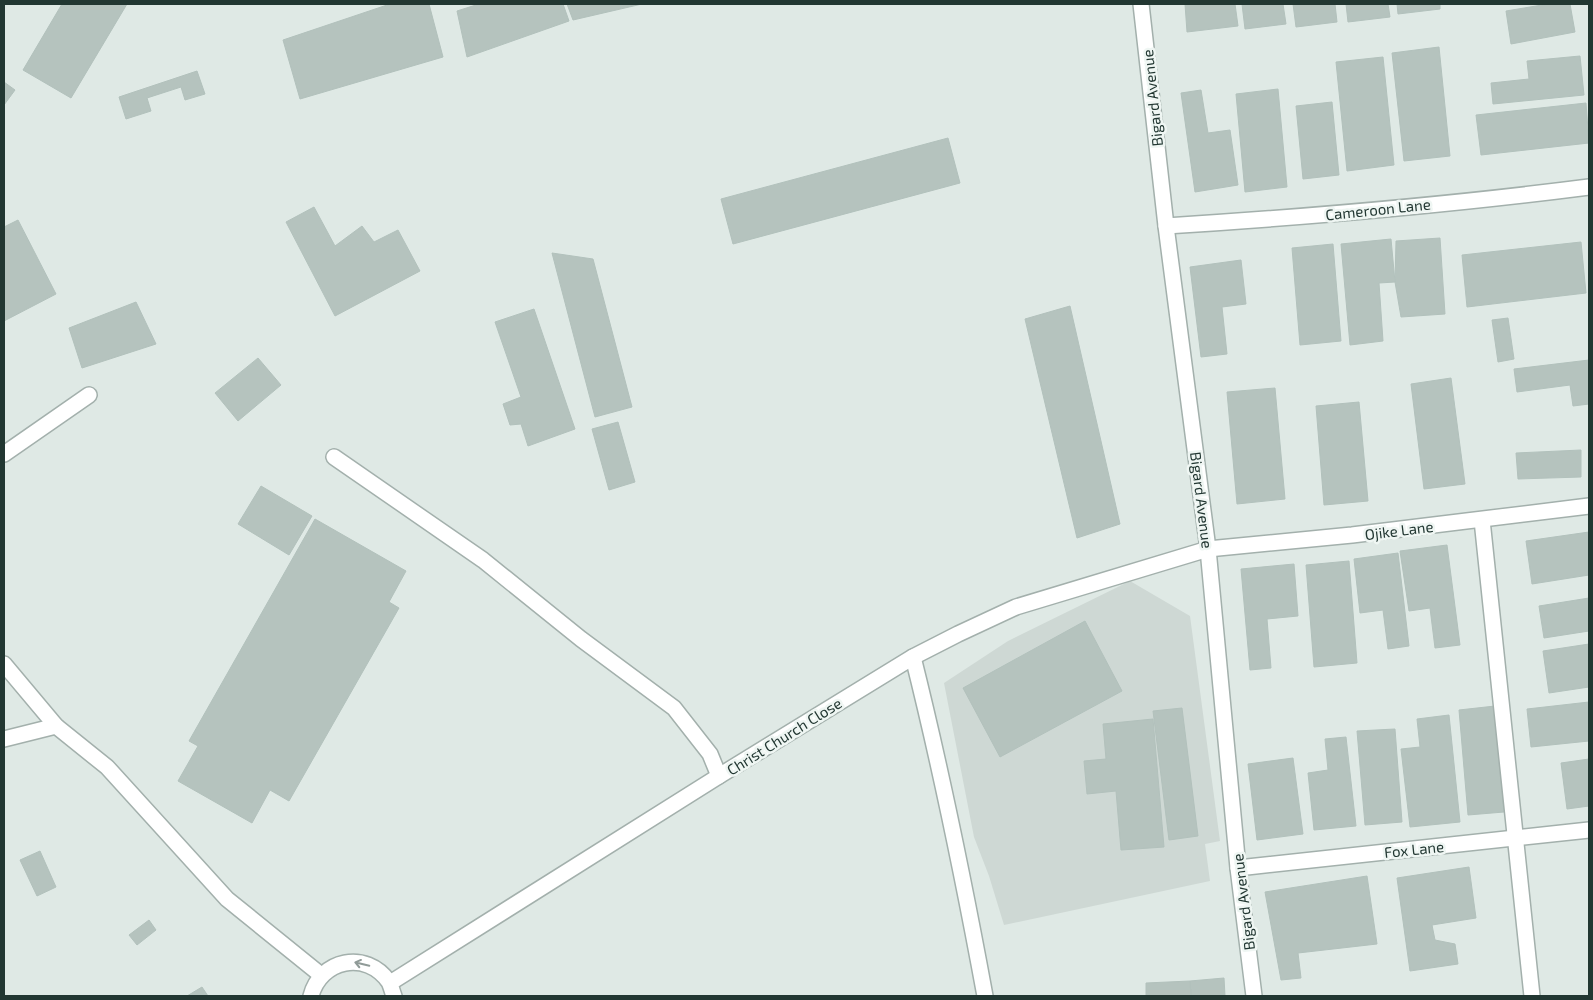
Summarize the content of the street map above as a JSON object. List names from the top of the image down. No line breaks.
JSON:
{"streets":{"street":["Bigard Avenue","Cameroon Lane","Ojike Lane","Christ Church Close","Fox Lane"]},"crossings":[["Bigard Avenue","Cameroon Lane"],["Bigard Avenue","Ojike Lane"],["Bigard Avenue","Christ Church Close"],["Bigard Avenue","Fox Lane"],["Ojike Lane","Christ Church Close"]]}
